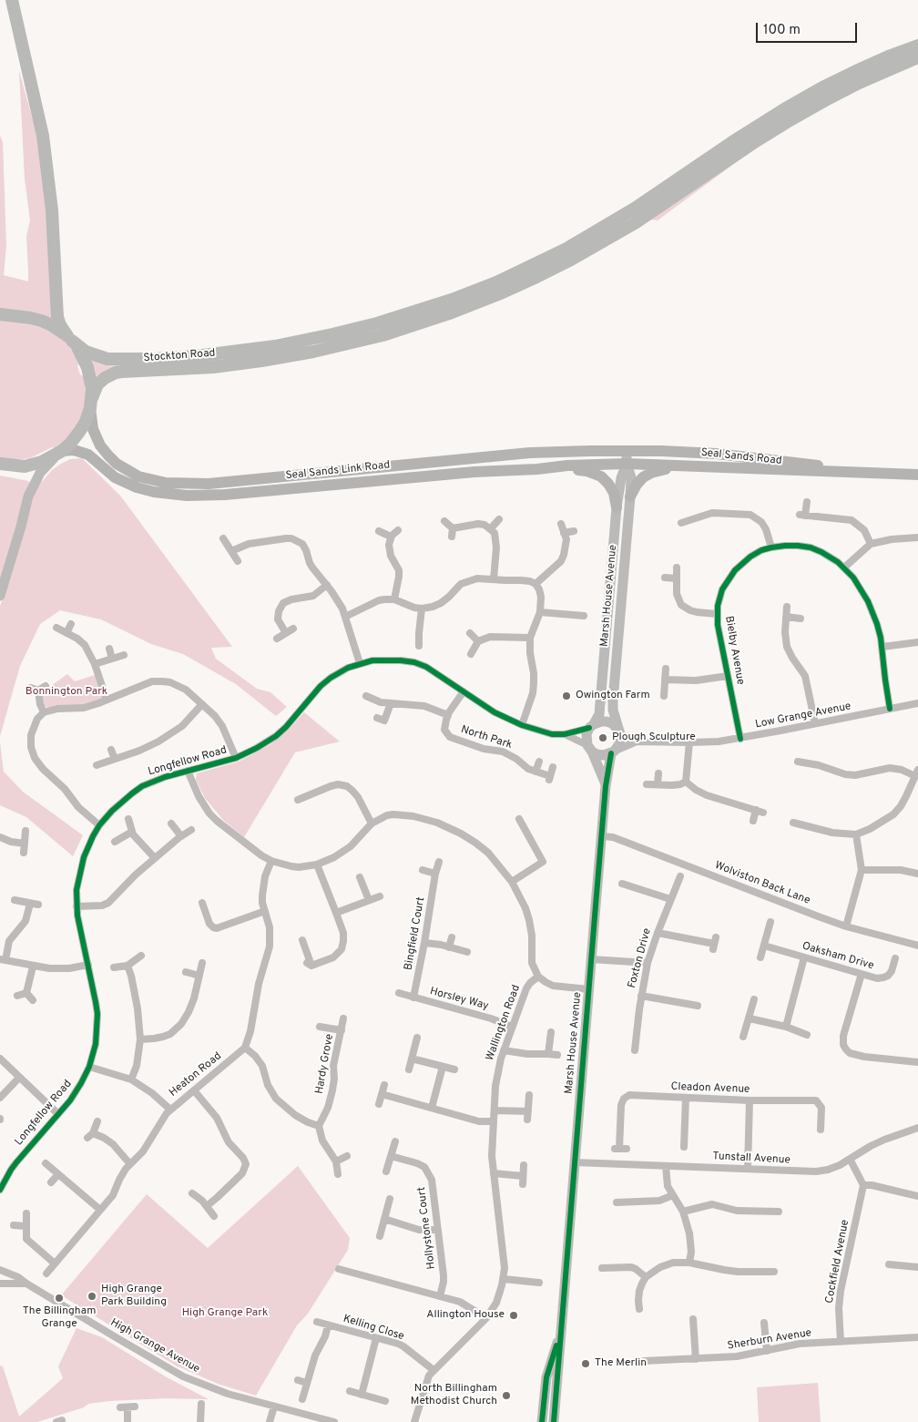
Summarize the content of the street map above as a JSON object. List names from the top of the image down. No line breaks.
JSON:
{"streets":{"highway":["Stockton Road"],"main road":["Seal Sands Road","Seal Sands Link Road"],"street":["Marsh House Avenue","Bielby Avenue","Low Grange Avenue","North Park","Longfellow Road","Wolviston Back Lane","Bingfield Court","Oaksham Drive","Foxton Drive","Horsley Way","Wallington Road","Hardy Grove","Heaton Road","Cleadon Avenue","Tunstall Avenue","Hollystone Court","Cockfield Avenue","Kelling Close","Sherburn Avenue","High Grange Avenue"]},"crossings":[["Stockton Road","Seal Sands Link Road"],["Seal Sands Road","Seal Sands Link Road"],["Seal Sands Road","Marsh House Avenue"],["Seal Sands Link Road","Marsh House Avenue"],["Marsh House Avenue","Low Grange Avenue"],["Marsh House Avenue","Longfellow Road"],["Marsh House Avenue","Wolviston Back Lane"],["Marsh House Avenue","Tunstall Avenue"],["Bielby Avenue","Low Grange Avenue"],["Low Grange Avenue","Longfellow Road"],["North Park","Longfellow Road"],["Bingfield Court","Horsley Way"],["Horsley Way","Wallington Road"],["Wallington Road","Kelling Close"],["Cockfield Avenue","Sherburn Avenue"]],"parks":["Bonnington Park","High Grange Park"],"places":["Owington Farm","Plough Sculpture","High Grange Park Building","The Billingham Grange","Allington House","The Merlin","North Billingham Methodist Church"],"scale_bar":"100 m"}
